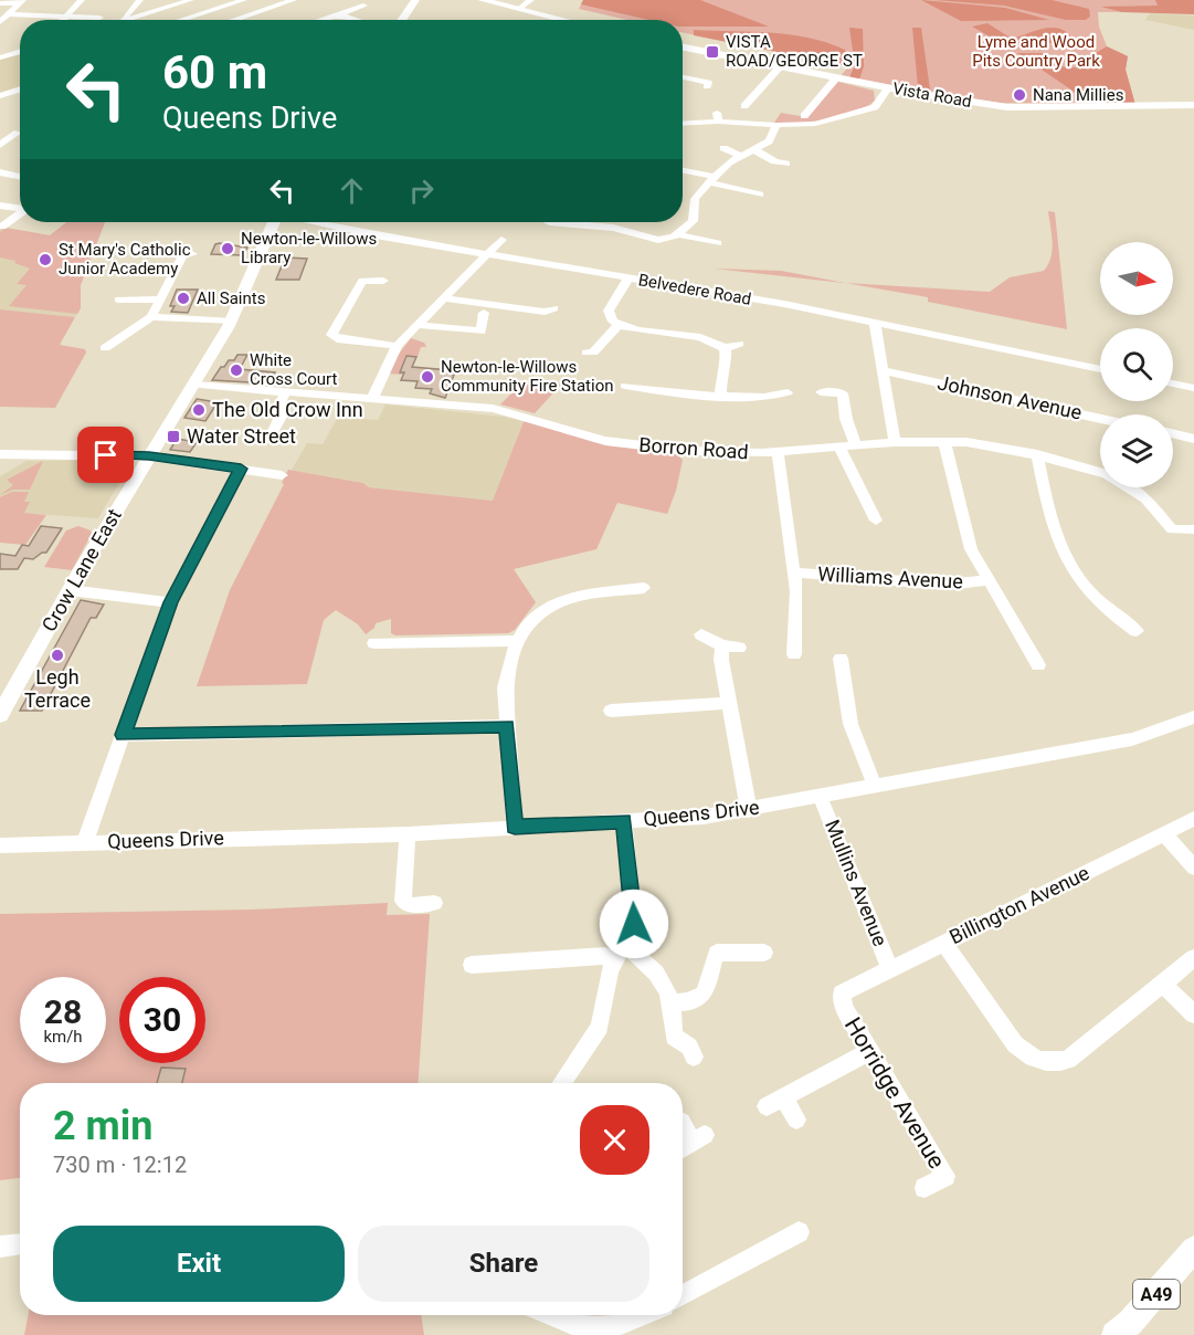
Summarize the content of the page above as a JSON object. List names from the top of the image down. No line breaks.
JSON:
{"streets":{"main road":["Vista Road","Crow Lane East","A49"],"street":["Belvedere Road","Johnson Avenue","Borron Road","Williams Avenue","Queens Drive","Mullins Avenue","Billington Avenue","Horridge Avenue"]},"crossings":[["Borron Road","Crow Lane East"],["Queens Drive","Mullins Avenue"],["Mullins Avenue","Billington Avenue"],["Billington Avenue","Horridge Avenue"]],"parks":["Lyme and Wood Pits Country Park"],"places":{"transit":["VISTA ROAD/GEORGE ST","Water Street"],"other":["Nana Millies","Newton-le-Willows Library","St Mary's Catholic Junior Academy","All Saints","White Cross Court","Newton-le-Willows Community Fire Station","The Old Crow Inn","Legh Terrace"]},"north":"right","page":{"turn":["60 m","Queens Drive"],"speed":"28 km/h","limit":"30","heading":["2 min","730 m · 12:12"],"buttons":["Exit","Share"]}}
